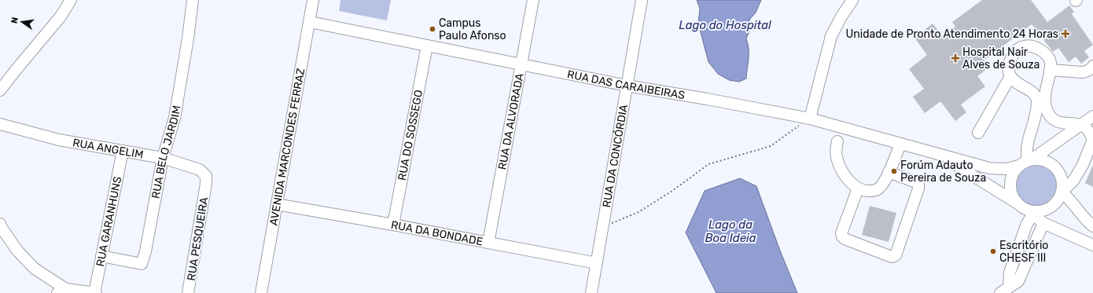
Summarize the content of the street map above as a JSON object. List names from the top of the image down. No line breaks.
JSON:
{"streets":{"street":["RUA DAS CARAIBEIRAS","RUA DA ALVORADA","RUA DO SOSSEGO","AVENIDA MARCONDES FERRAZ","RUA ANGELIM","RUA BELO JARDIM","RUA DA CONCÓRDIA","RUA GARANHUNS","RUA DA BONDADE","RUA PESQUEIRA"]},"crossings":[["RUA DAS CARAIBEIRAS","RUA DA ALVORADA"],["RUA DAS CARAIBEIRAS","RUA DO SOSSEGO"],["RUA DAS CARAIBEIRAS","AVENIDA MARCONDES FERRAZ"],["RUA DAS CARAIBEIRAS","RUA DA CONCÓRDIA"],["RUA DA ALVORADA","RUA DA BONDADE"],["RUA DO SOSSEGO","RUA DA BONDADE"],["AVENIDA MARCONDES FERRAZ","RUA DA BONDADE"],["RUA ANGELIM","RUA BELO JARDIM"],["RUA ANGELIM","RUA GARANHUNS"],["RUA ANGELIM","RUA PESQUEIRA"],["RUA BELO JARDIM","RUA GARANHUNS"],["RUA DA CONCÓRDIA","RUA DA BONDADE"]],"water":["Lago do Hospital","Lago da Boa Ideia"],"places":{"other":["Campus Paulo Afonso","Forúm Adauto Pereira de Souza","Escritório CHESF III"],"health":["Unidade de Pronto Atendimento 24 Horas","Hospital Nair Alves de Souza"]},"north":"left"}
